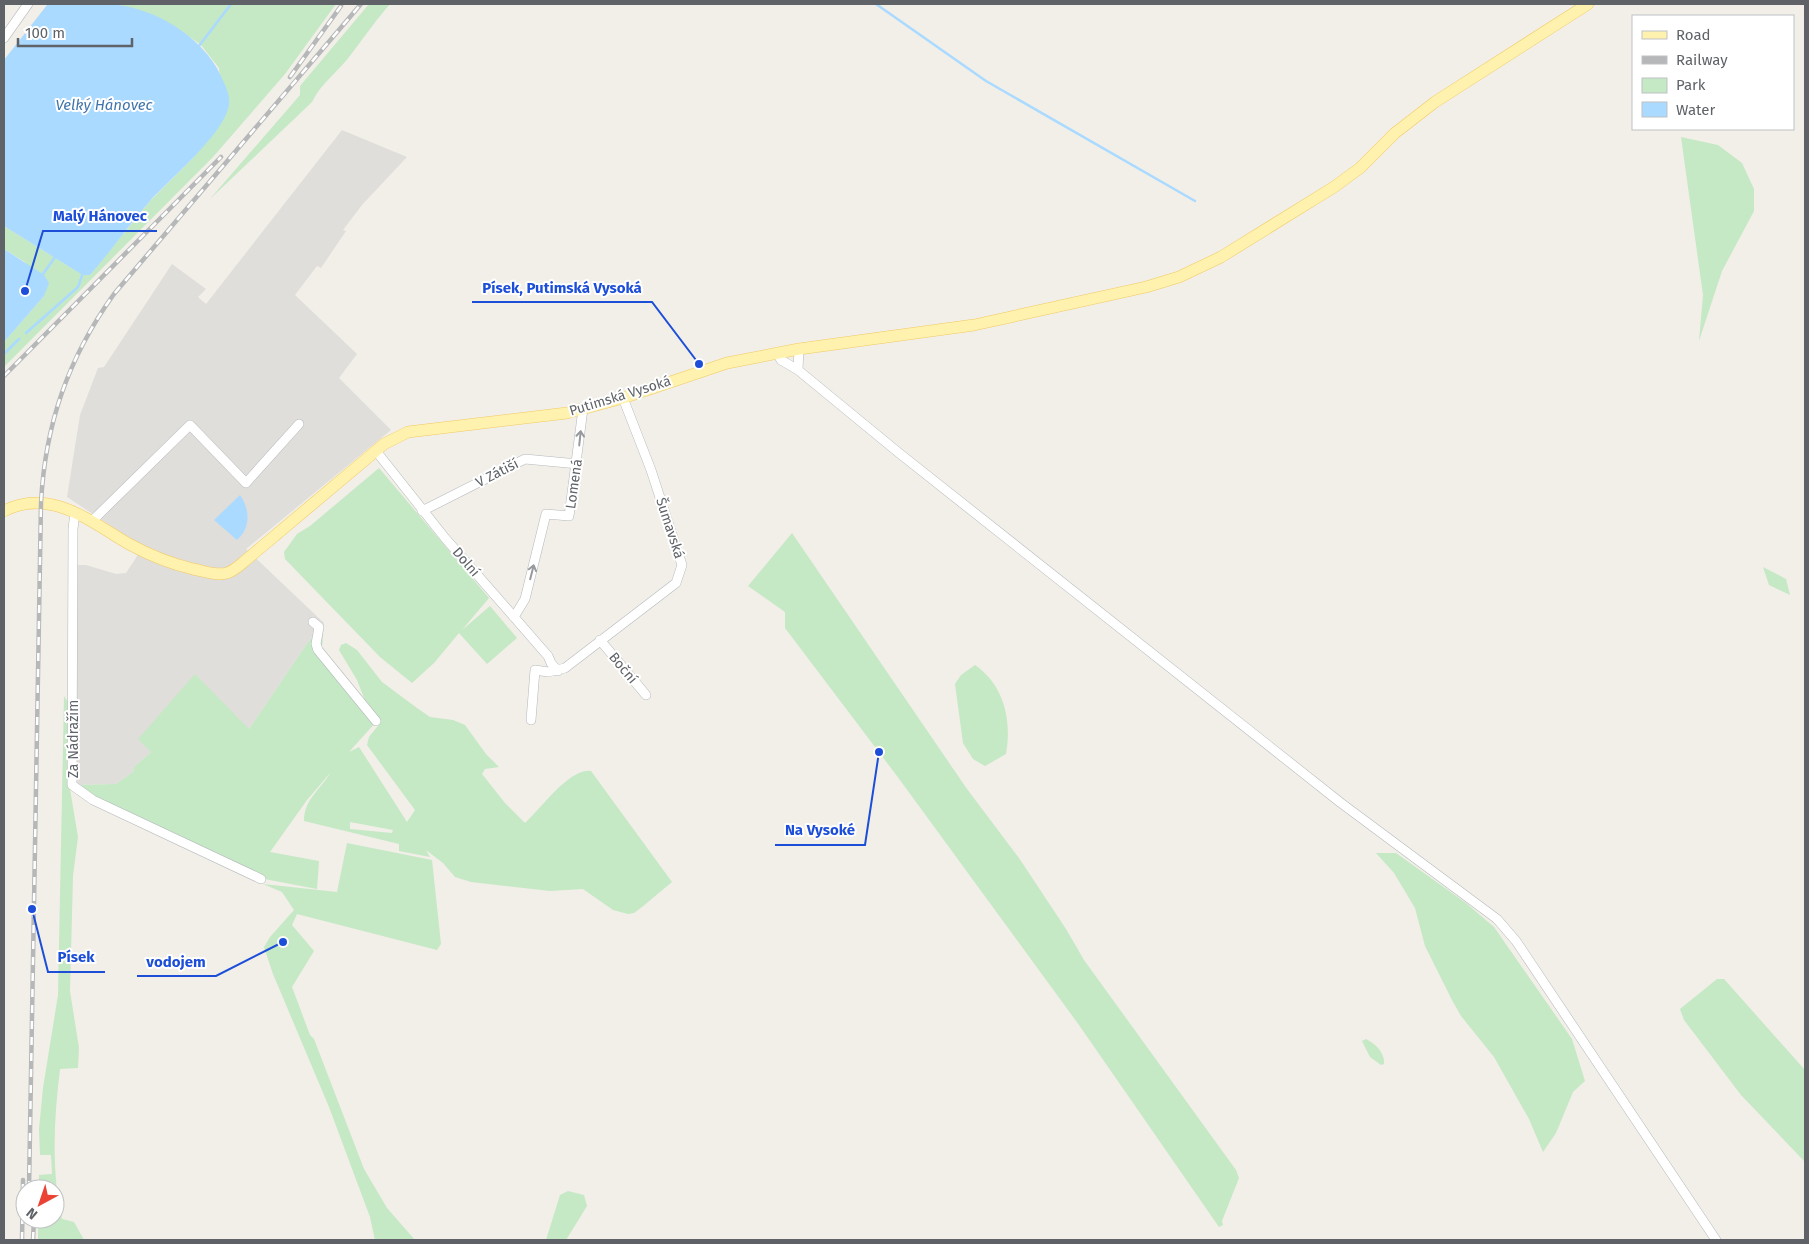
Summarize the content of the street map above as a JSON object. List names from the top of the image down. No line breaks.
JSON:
{"streets":{"main road":["Putimská Vysoká"],"street":["V Zátiší","Lomená","Šumavská","Dolní","Boční","Za Nádražím"]},"crossings":[["Putimská Vysoká","Lomená"],["Putimská Vysoká","Šumavská"],["Putimská Vysoká","Dolní"],["V Zátiší","Lomená"],["V Zátiší","Dolní"],["Lomená","Dolní"],["Šumavská","Dolní"],["Šumavská","Boční"]],"one_way":["Lomená"],"water":["Velký Hánovec"],"places":["Malý Hánovec","Písek, Putimská Vysoká","Na Vysoké","Písek","vodojem"],"legend":["Road","Railway","Park","Water"],"scale_bar":"100 m","north":"bottom left"}
